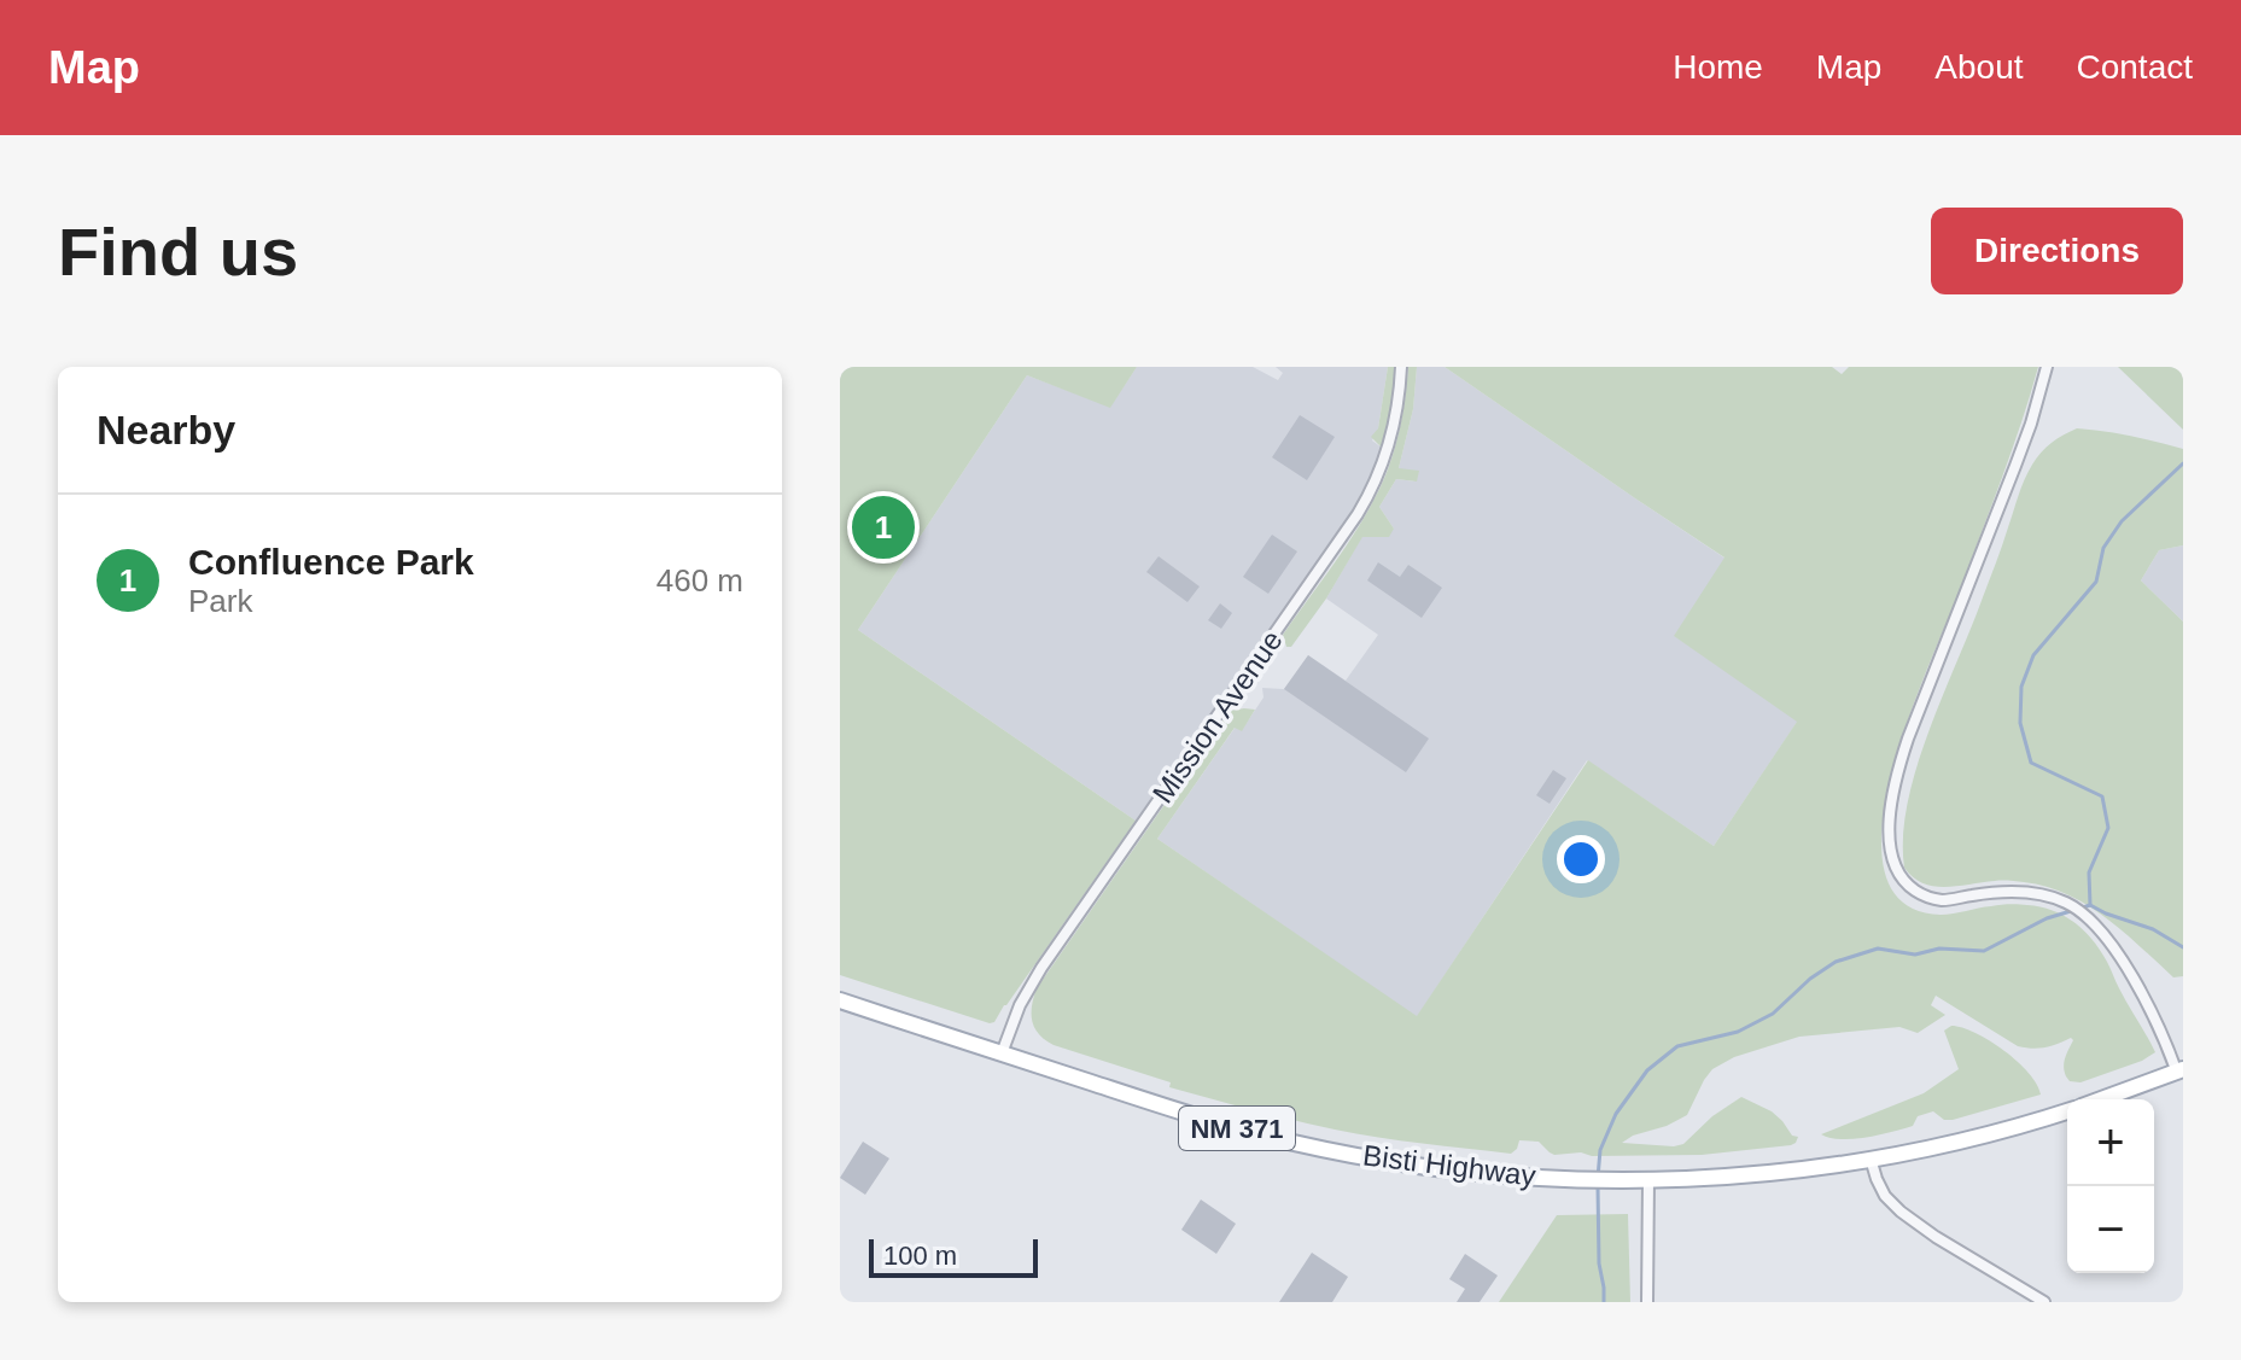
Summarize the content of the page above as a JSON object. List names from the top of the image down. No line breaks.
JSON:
{"streets":{"main road":["NM 371","Bisti Highway"],"street":["Mission Avenue"]},"crossings":[["Mission Avenue","Bisti Highway"]],"scale_bar":"100 m","page":{"header":"Map","nav":["Home","Map","About","Contact"],"buttons":"Directions","title":"Find us","heading":"Nearby","pins":"1","list":[{"mark":"1","name":"Confluence Park","note":"Park","value":"460 m"}],"map_buttons":["+","−"],"scale":"100 m"}}
